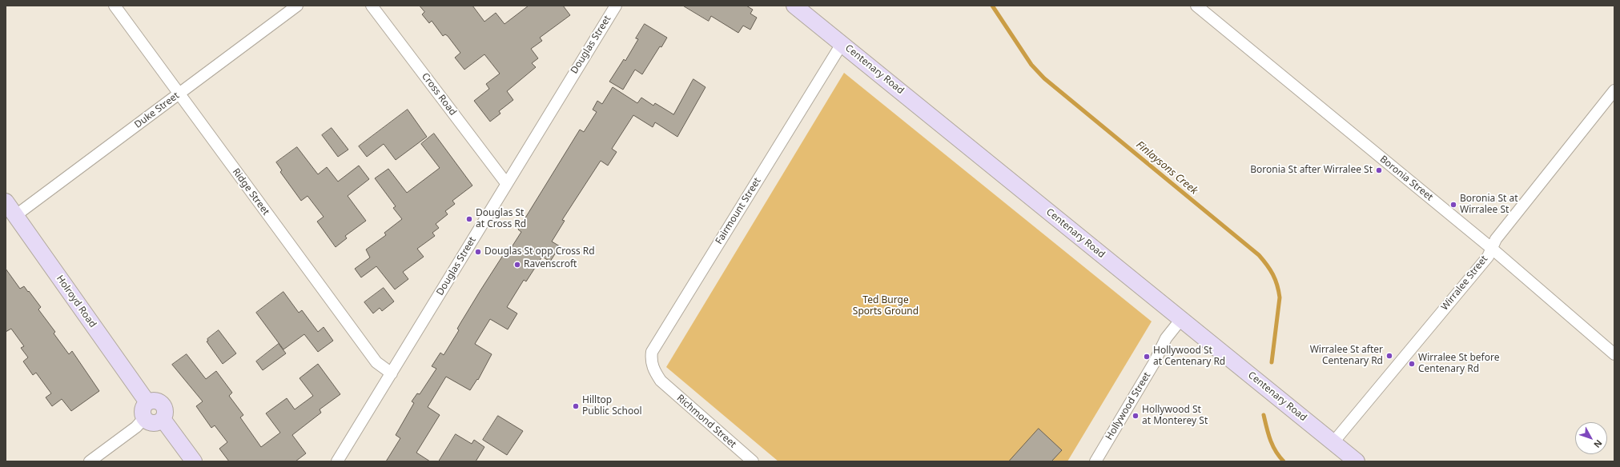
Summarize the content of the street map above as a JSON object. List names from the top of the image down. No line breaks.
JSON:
{"streets":{"main road":["Centenary Road","Holroyd Road"],"street":["Douglas Street","Cross Road","Duke Street","Boronia Street","Ridge Street","Fairmount Street","Wirralee Street","Hollywood Street","Richmond Street"]},"crossings":[["Douglas Street","Cross Road"],["Douglas Street","Ridge Street"],["Centenary Road","Fairmount Street"],["Centenary Road","Wirralee Street"],["Centenary Road","Hollywood Street"],["Duke Street","Ridge Street"],["Duke Street","Holroyd Road"],["Boronia Street","Wirralee Street"],["Fairmount Street","Richmond Street"]],"water":["Finlaysons Creek"],"parks":["Ted Burge Sports Ground"],"places":["Boronia St after Wirralee St","Boronia St at Wirralee St","Douglas St at Cross Rd","Douglas St opp Cross Rd","Ravenscroft","Wirralee St after Centenary Rd","Hollywood St at Centenary Rd","Wirralee St before Centenary Rd","Hilltop Public School","Hollywood St at Monterey St"],"north":"bottom right"}
